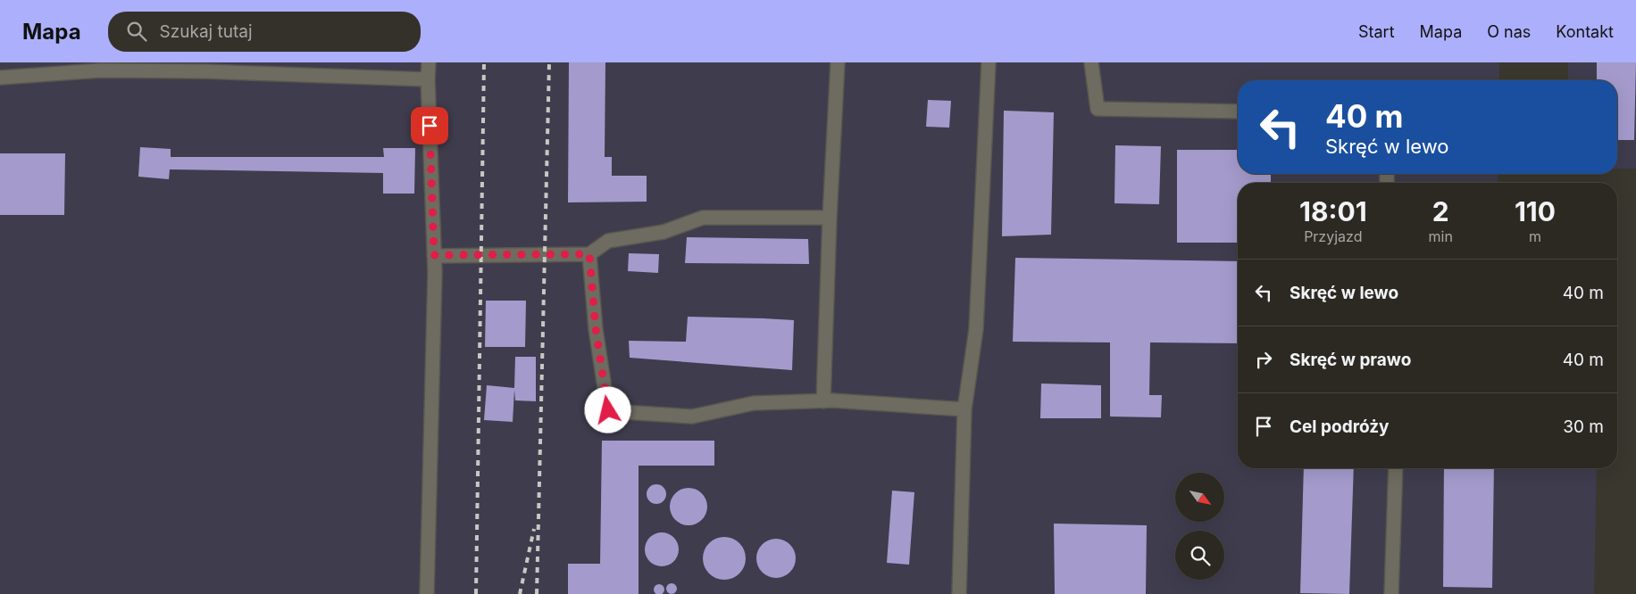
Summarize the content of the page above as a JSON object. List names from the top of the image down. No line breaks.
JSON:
{"north":"bottom right","page":{"header":"Mapa","search":"Szukaj tutaj","nav":["Start","Mapa","O nas","Kontakt"],"turn":["40 m","Skręć w lewo"],"eta":["18:01","Przyjazd","2","min","110","m"],"list":[{"name":"Skręć w lewo","value":"40 m"},{"name":"Skręć w prawo","value":"40 m"},{"name":"Cel podróży","value":"30 m"}]}}
